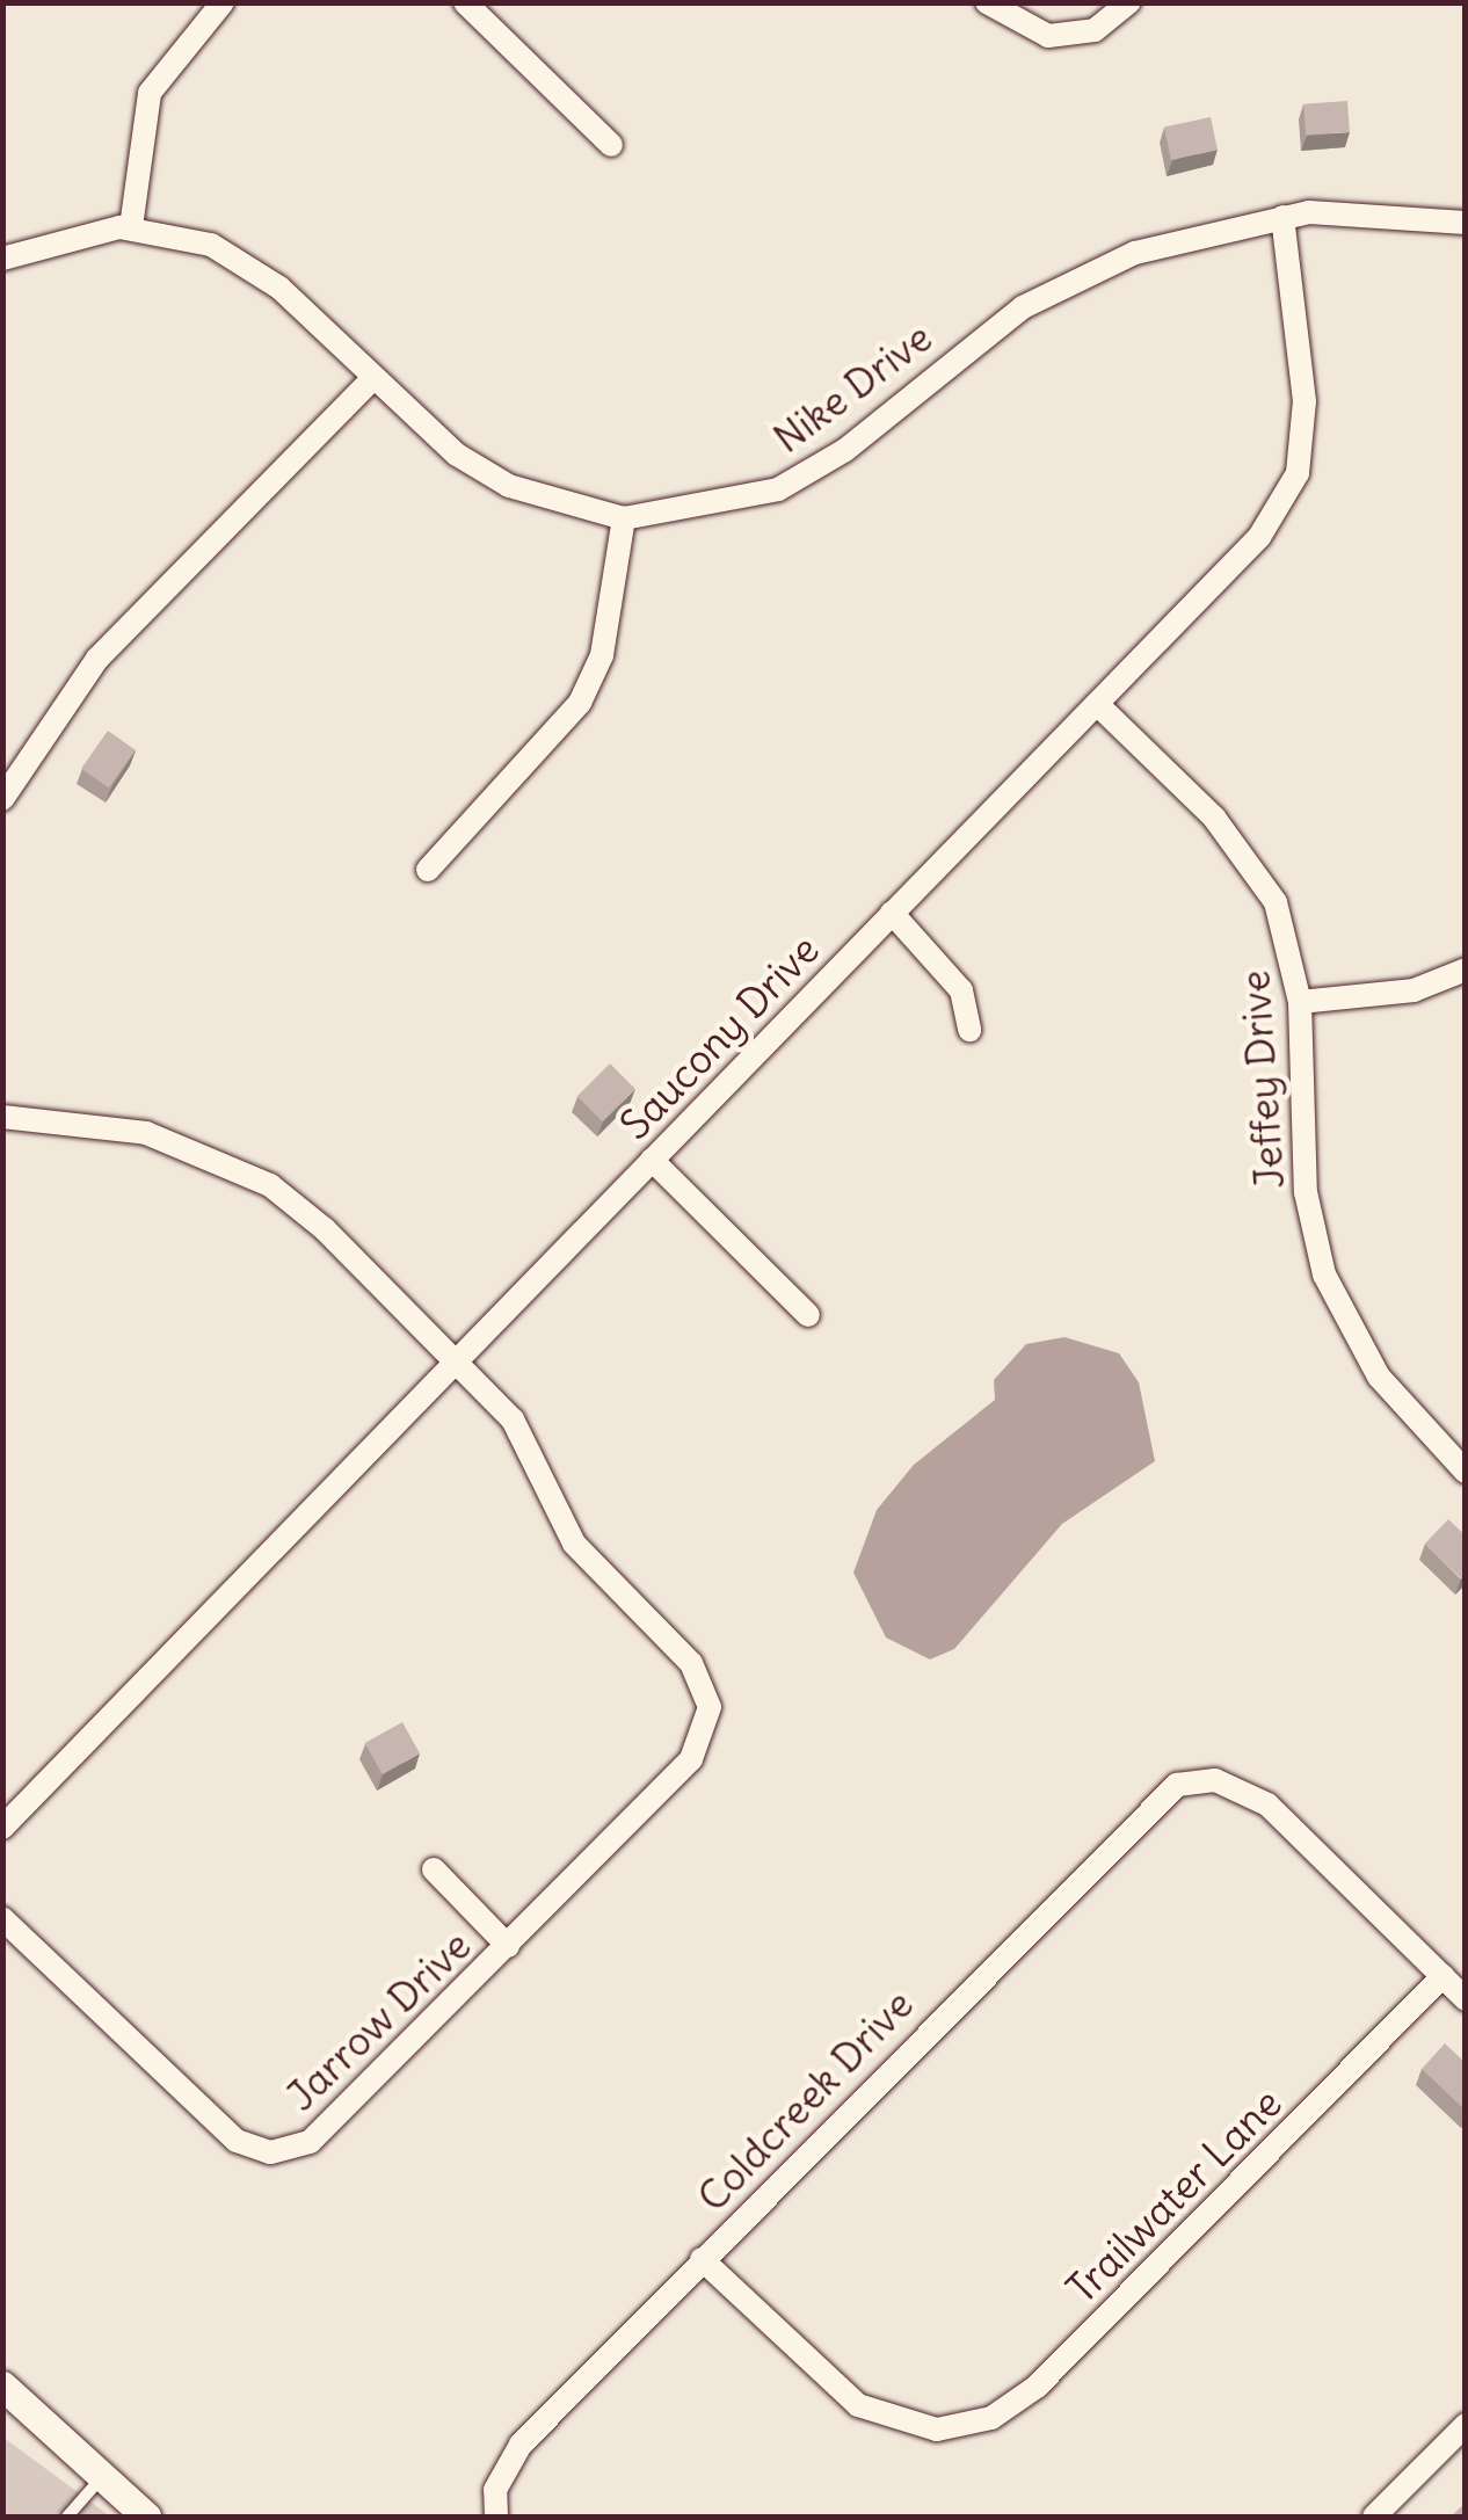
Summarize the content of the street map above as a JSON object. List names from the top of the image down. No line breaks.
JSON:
{"streets":{"street":["Nike Drive","Saucony Drive","Jeffey Drive","Jarrow Drive","Coldcreek Drive","Trailwater Lane"]},"crossings":[["Nike Drive","Saucony Drive"],["Saucony Drive","Jeffey Drive"],["Saucony Drive","Jarrow Drive"],["Coldcreek Drive","Trailwater Lane"]]}
